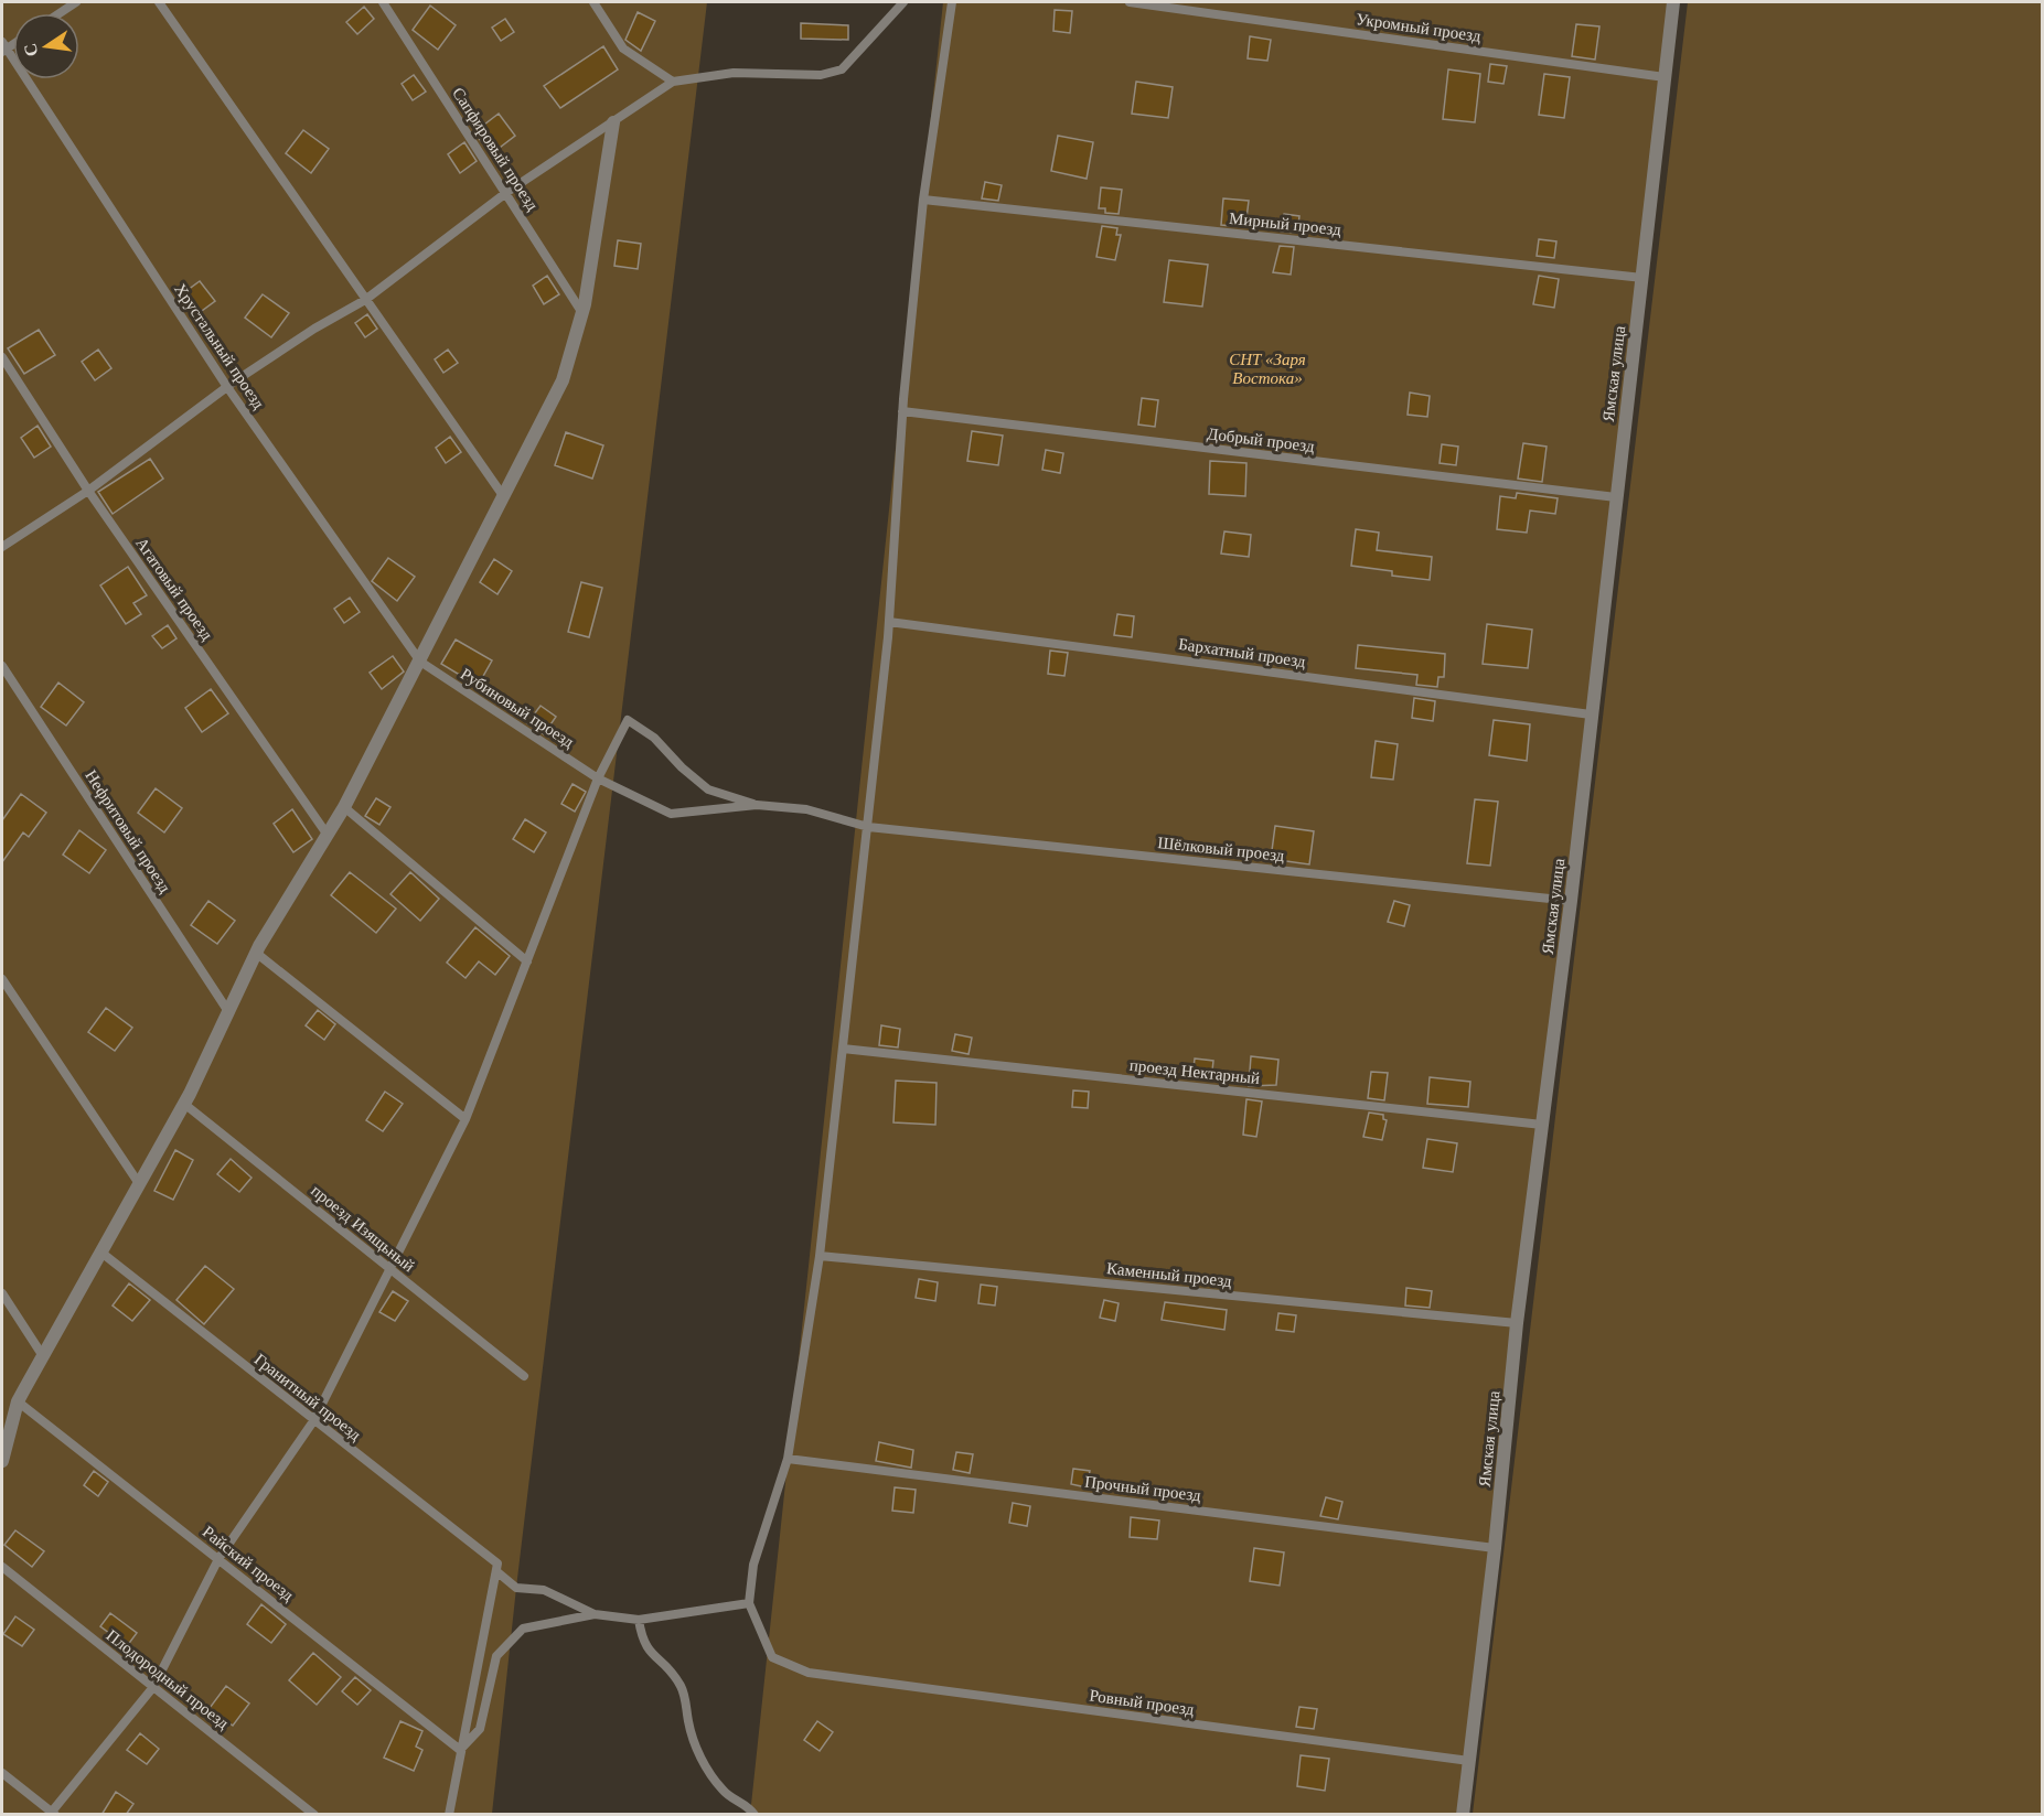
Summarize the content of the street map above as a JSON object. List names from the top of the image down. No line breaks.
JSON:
{"streets":{"street":["Ямская улица"],"lane":["Укромный проезд","Сапфировый проезд","Мирный проезд","Хрустальный проезд","Добрый проезд","Агатовый проезд","Бархатный проезд","Рубиновый проезд","Нефритовый проезд","Шёлковый проезд","проезд Нектарный","проезд Изящьный","Каменный проезд","Гранитный проезд","Прочный проезд","Райский проезд","Плодородный проезд","Ровный проезд"]},"crossings":[["Укромный проезд","Ямская улица"],["Мирный проезд","Ямская улица"],["Хрустальный проезд","Рубиновый проезд"],["Ямская улица","Добрый проезд"],["Ямская улица","Бархатный проезд"],["Ямская улица","Шёлковый проезд"],["Ямская улица","проезд Нектарный"],["Ямская улица","Каменный проезд"],["Ямская улица","Прочный проезд"],["Ямская улица","Ровный проезд"],["Рубиновый проезд","Шёлковый проезд"]],"parks":["СНТ «Заря Востока»"],"north":"left"}
